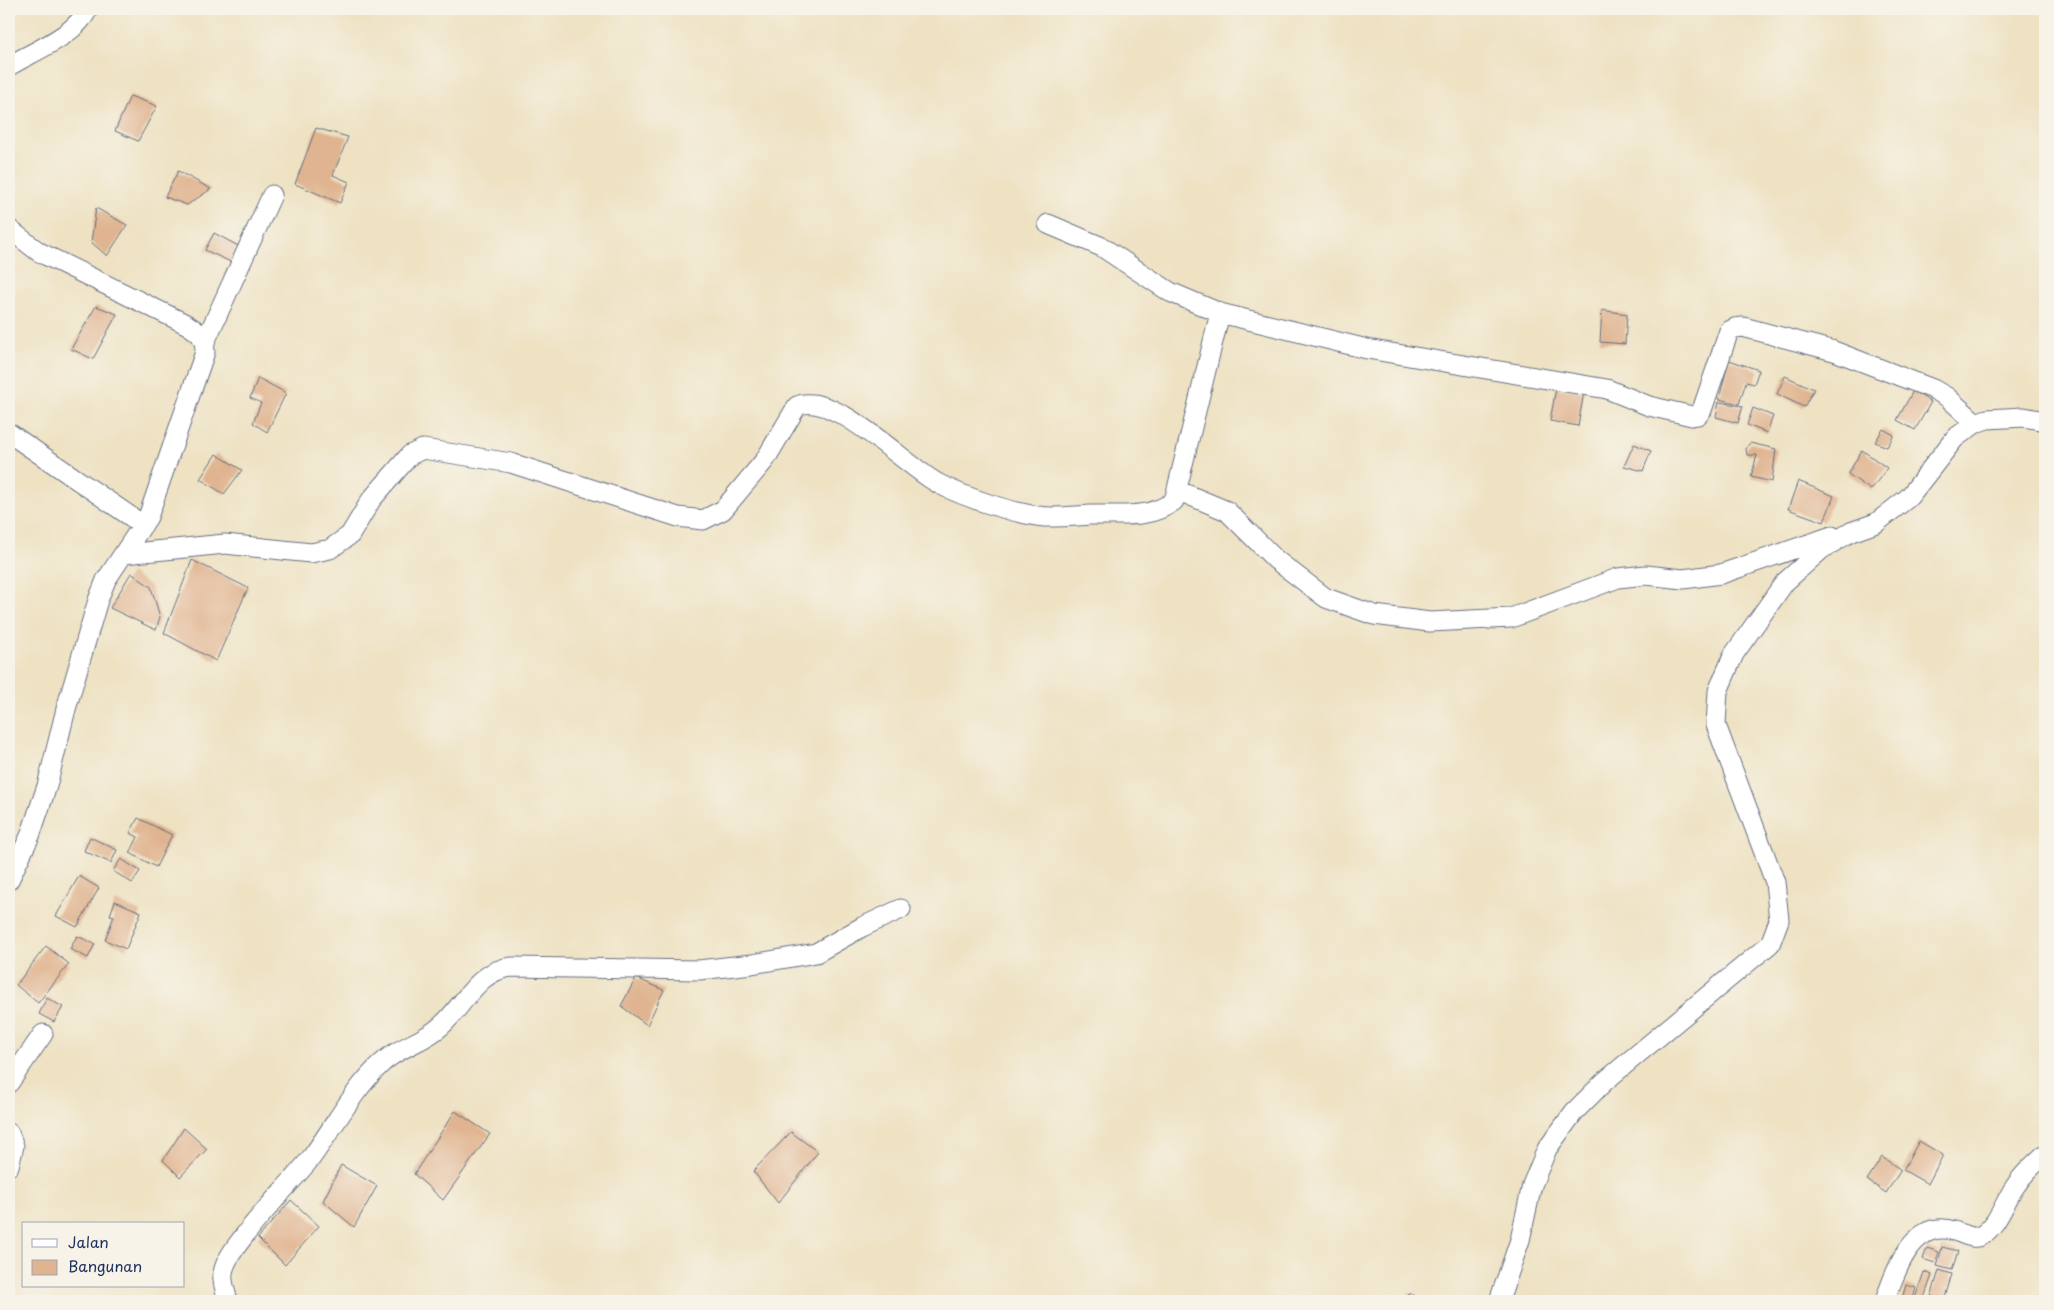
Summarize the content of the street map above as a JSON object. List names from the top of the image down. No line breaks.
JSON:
{"legend":["Jalan","Bangunan"]}
